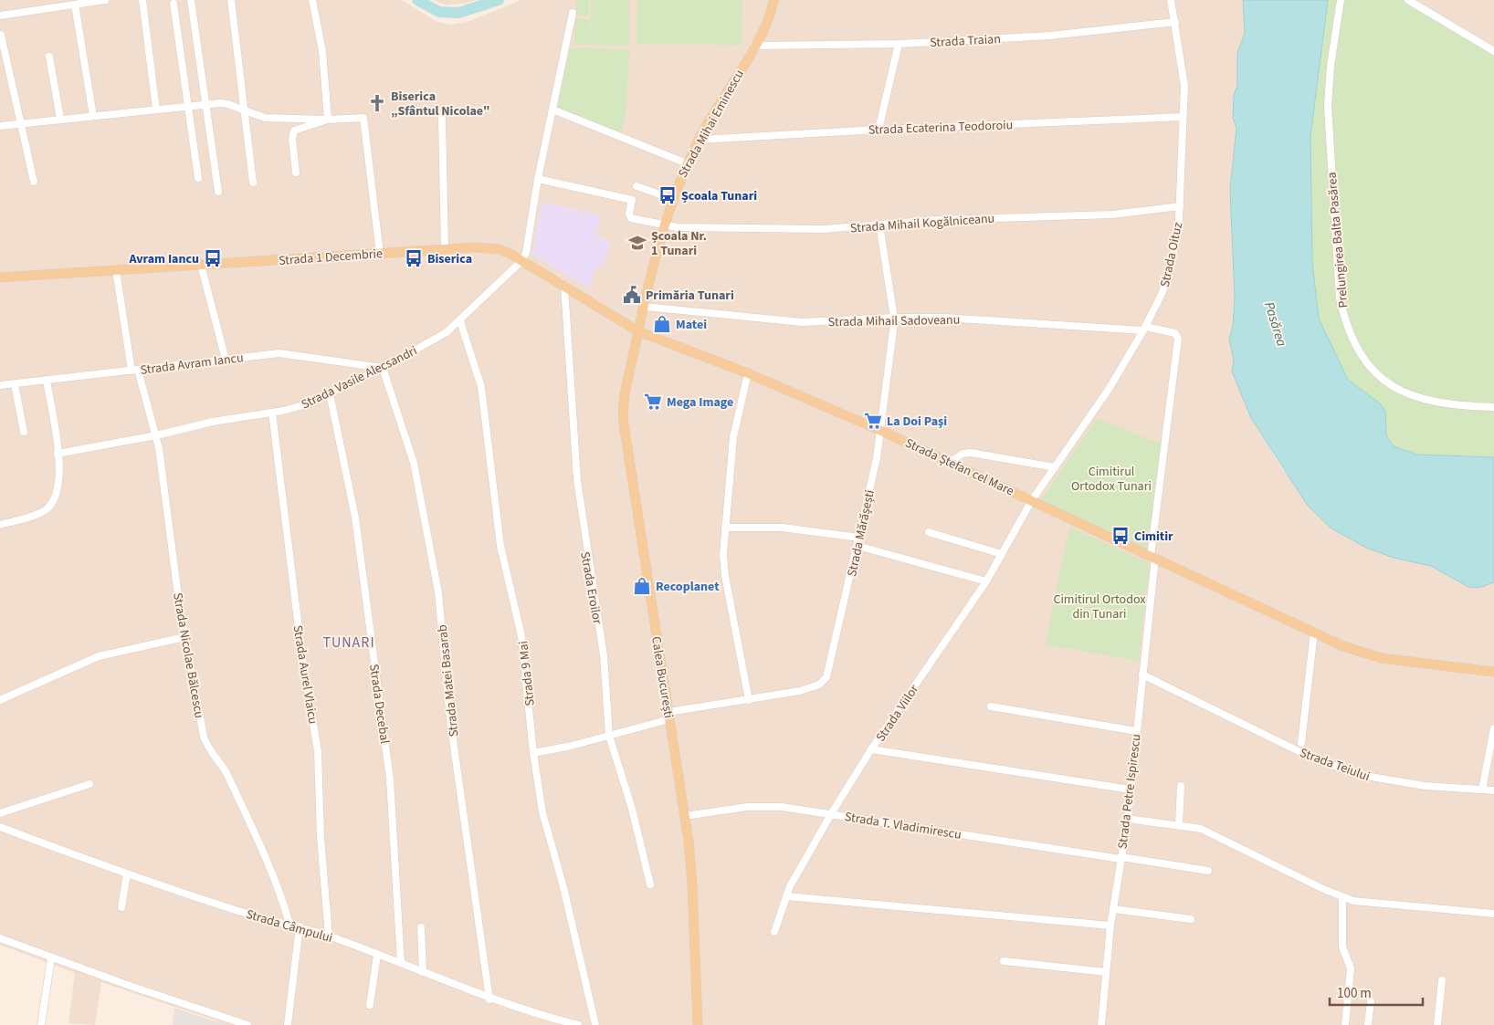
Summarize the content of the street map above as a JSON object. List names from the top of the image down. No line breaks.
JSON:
{"streets":{"main road":["Strada Mihai Eminescu","Strada 1 Decembrie","Strada Ștefan cel Mare","Calea București"],"street":["Strada Traian","Strada Ecaterina Teodoroiu","Strada Mihail Kogălniceanu","Prelungirea Balta Pasărea","Strada Oituz","Strada Mihail Sadoveanu","Strada Avram Iancu","Strada Vasile Alecsandri","Strada Mărășești","Strada Eroilor","Strada Nicolae Bălcescu","Strada 9 Mai","Strada Aurel Vlaicu","Strada Matei Basarab","Strada Decebal","Strada Viilor","Strada Teiului","Strada Petre Ispirescu","Strada T. Vladimirescu","Strada Câmpului"]},"crossings":[["Strada Traian","Strada Mihai Eminescu"],["Strada Traian","Strada Oituz"],["Strada Mihai Eminescu","Strada Ecaterina Teodoroiu"],["Strada Mihai Eminescu","Strada Mihail Kogălniceanu"],["Strada Mihai Eminescu","Strada 1 Decembrie"],["Strada Mihai Eminescu","Strada Mihail Sadoveanu"],["Strada Mihai Eminescu","Strada Ștefan cel Mare"],["Strada Mihai Eminescu","Calea București"],["Strada Ecaterina Teodoroiu","Strada Oituz"],["Strada Mihail Kogălniceanu","Strada Oituz"],["Strada Mihail Kogălniceanu","Strada Mărășești"],["Strada Oituz","Strada Mihail Sadoveanu"],["Strada Oituz","Strada Ștefan cel Mare"],["Strada Oituz","Strada Viilor"],["Strada 1 Decembrie","Strada Vasile Alecsandri"],["Strada 1 Decembrie","Strada Ștefan cel Mare"],["Strada 1 Decembrie","Strada Eroilor"],["Strada 1 Decembrie","Strada Nicolae Bălcescu"],["Strada 1 Decembrie","Calea București"],["Strada Mihail Sadoveanu","Strada Ștefan cel Mare"],["Strada Mihail Sadoveanu","Strada Mărășești"],["Strada Mihail Sadoveanu","Strada Petre Ispirescu"],["Strada Avram Iancu","Strada Vasile Alecsandri"],["Strada Avram Iancu","Strada Nicolae Bălcescu"],["Strada Avram Iancu","Strada Matei Basarab"],["Strada Vasile Alecsandri","Strada Nicolae Bălcescu"],["Strada Vasile Alecsandri","Strada 9 Mai"],["Strada Vasile Alecsandri","Strada Aurel Vlaicu"],["Strada Vasile Alecsandri","Strada Matei Basarab"],["Strada Vasile Alecsandri","Strada Decebal"],["Strada Ștefan cel Mare","Strada Mărășești"],["Strada Ștefan cel Mare","Calea București"],["Strada Ștefan cel Mare","Strada Viilor"],["Strada Ștefan cel Mare","Strada Petre Ispirescu"],["Strada Mărășești","Strada Eroilor"],["Strada Mărășești","Strada 9 Mai"],["Strada Mărășești","Calea București"],["Strada Nicolae Bălcescu","Strada Câmpului"],["Strada Aurel Vlaicu","Strada Câmpului"],["Calea București","Strada T. Vladimirescu"],["Strada Matei Basarab","Strada Câmpului"],["Strada Decebal","Strada Câmpului"],["Strada Viilor","Strada T. Vladimirescu"],["Strada Teiului","Strada Petre Ispirescu"],["Strada Petre Ispirescu","Strada T. Vladimirescu"]],"districts":["TUNARI"],"water":["Pasărea"],"parks":["Cimitirul Ortodox Tunari","Cimitirul Ortodox din Tunari"],"places":{"church":["Biserica „Sfântul Nicolae\""],"bus stop":["Școala Tunari","Avram Iancu","Biserica","Cimitir"],"school or university":["Școala Nr. 1 Tunari"],"public building":["Primăria Tunari"],"shop":["Matei","Recoplanet"],"supermarket":["Mega Image","La Doi Paşi"]},"scale_bar":"100 m"}
